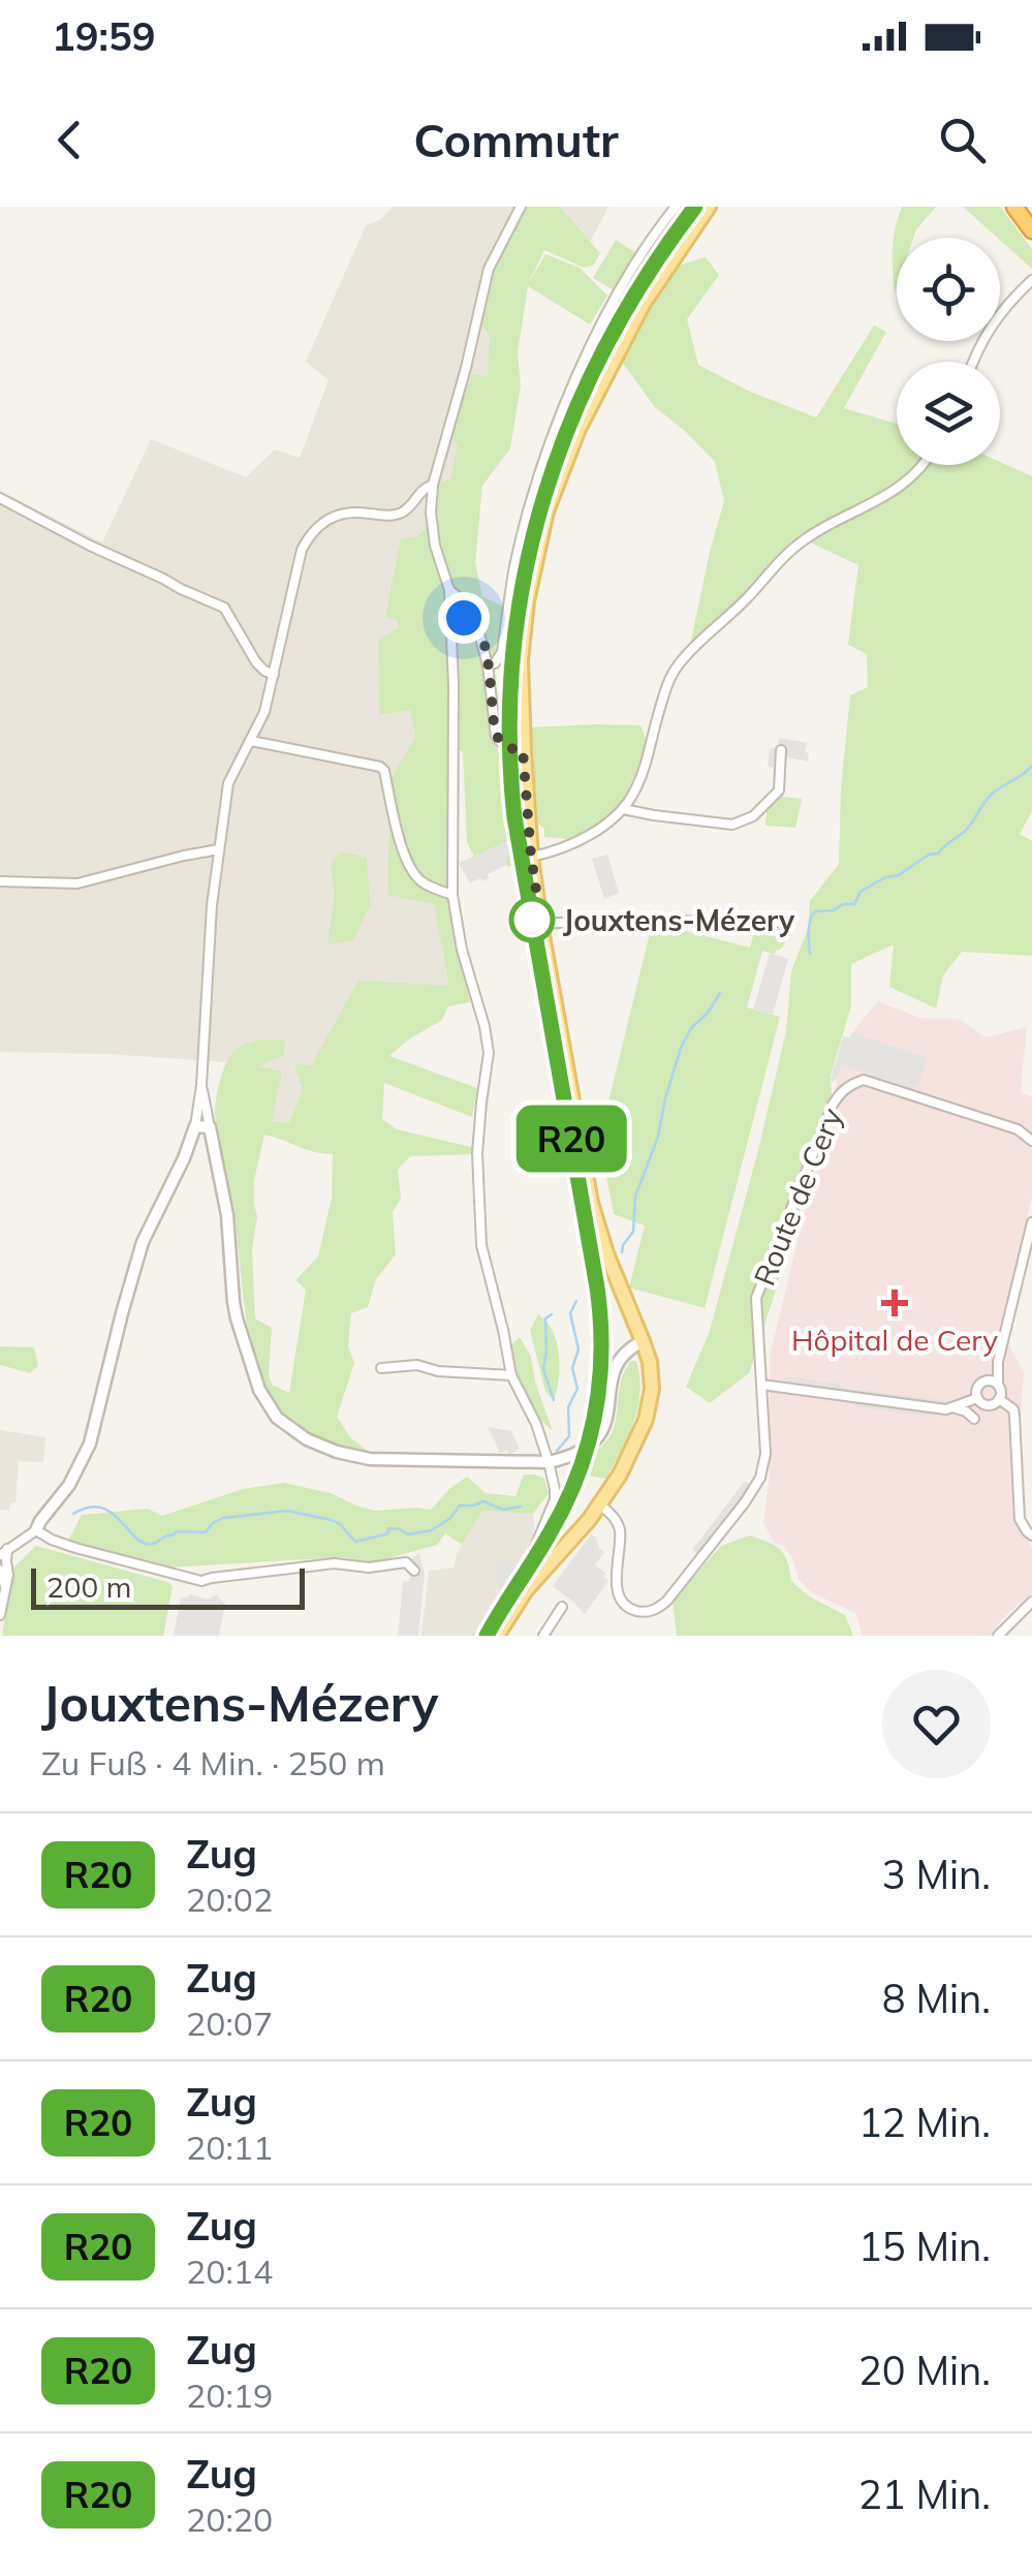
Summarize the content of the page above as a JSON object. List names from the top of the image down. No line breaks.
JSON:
{"streets":{"street":["Route de Cery"]},"places":{"other":["Jouxtens-Mézery"],"health":["Hôpital de Cery"]},"scale_bar":"200 m","page":{"status":"19:59","header":"Commutr","on_map":"R20","scale":"200 m","heading":["Jouxtens-Mézery","Zu Fuß · 4 Min. · 250 m"],"list":[{"mark":"R20","name":"Zug","note":"20:02","value":"3 Min."},{"mark":"R20","name":"Zug","note":"20:07","value":"8 Min."},{"mark":"R20","name":"Zug","note":"20:11","value":"12 Min."},{"mark":"R20","name":"Zug","note":"20:14","value":"15 Min."},{"mark":"R20","name":"Zug","note":"20:19","value":"20 Min."},{"mark":"R20","name":"Zug","note":"20:20","value":"21 Min."}]}}
